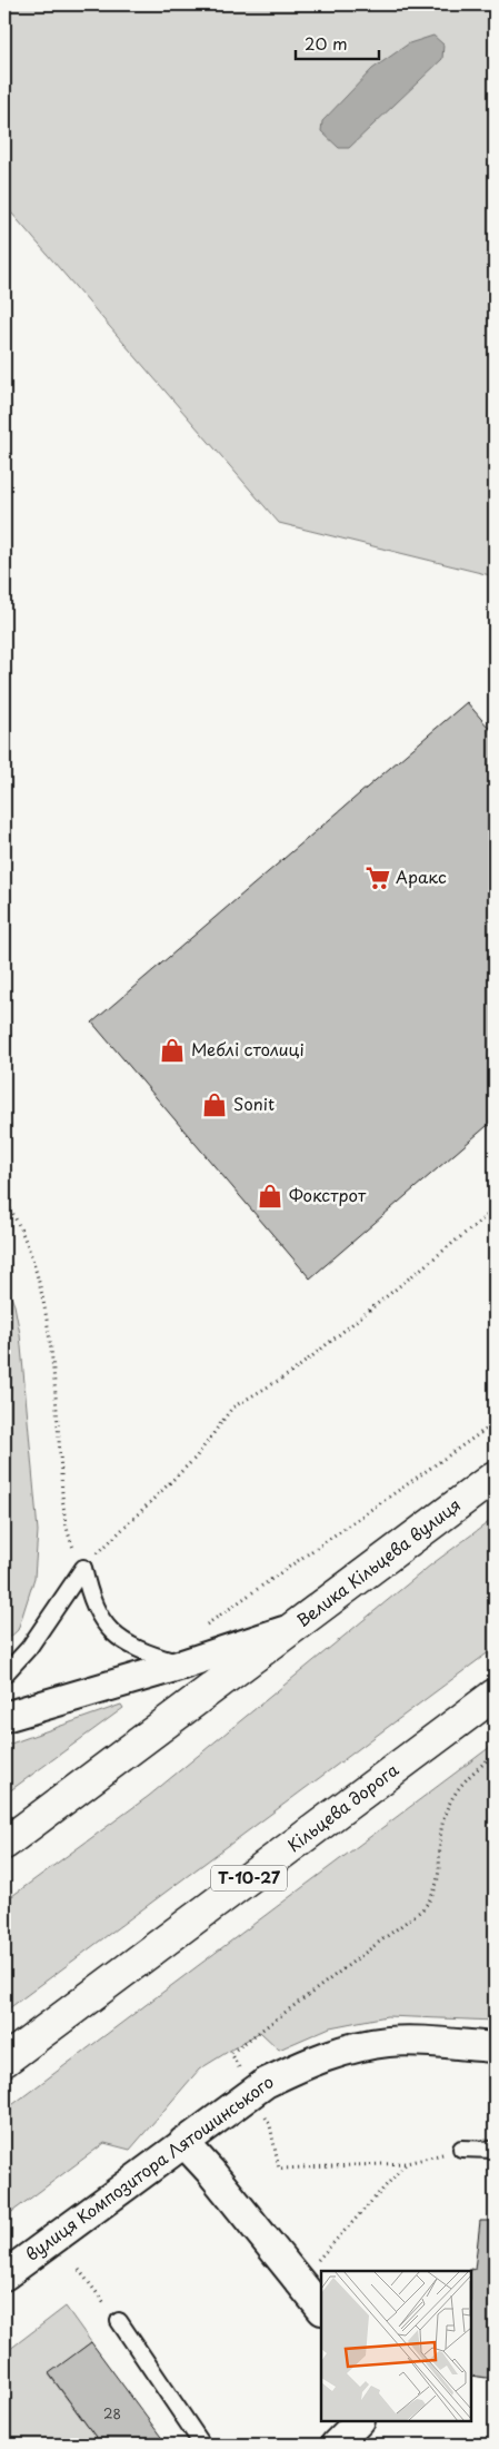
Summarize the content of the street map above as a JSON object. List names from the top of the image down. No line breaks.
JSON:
{"streets":{"highway":["Велика Кільцева вулиця","Кільцева дорога","Т-10-27"],"street":["вулиця Композитора Лятошинського"]},"places":{"supermarket":["Аракс"],"shop":["Меблі столиці","Sonit","Фокстрот"]},"house_numbers":["28"],"scale_bar":"20 m"}
